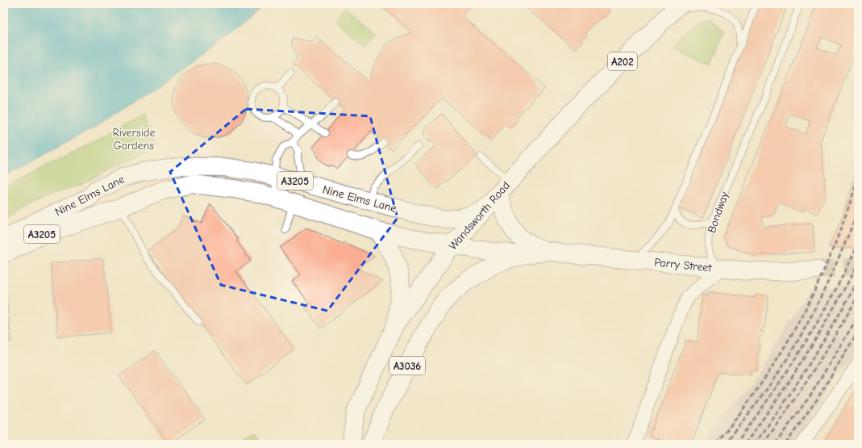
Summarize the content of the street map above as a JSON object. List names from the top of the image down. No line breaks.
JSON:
{"streets":{"main road":["A202","A3205","Nine Elms Lane","Wandsworth Road","Parry Street","A3036"],"lane":["Bondway"]},"crossings":[["Nine Elms Lane","Wandsworth Road"],["Nine Elms Lane","Parry Street"],["Bondway","Parry Street"],["Wandsworth Road","Parry Street"],["Parry Street","A3036"]],"parks":["Riverside Gardens"]}
